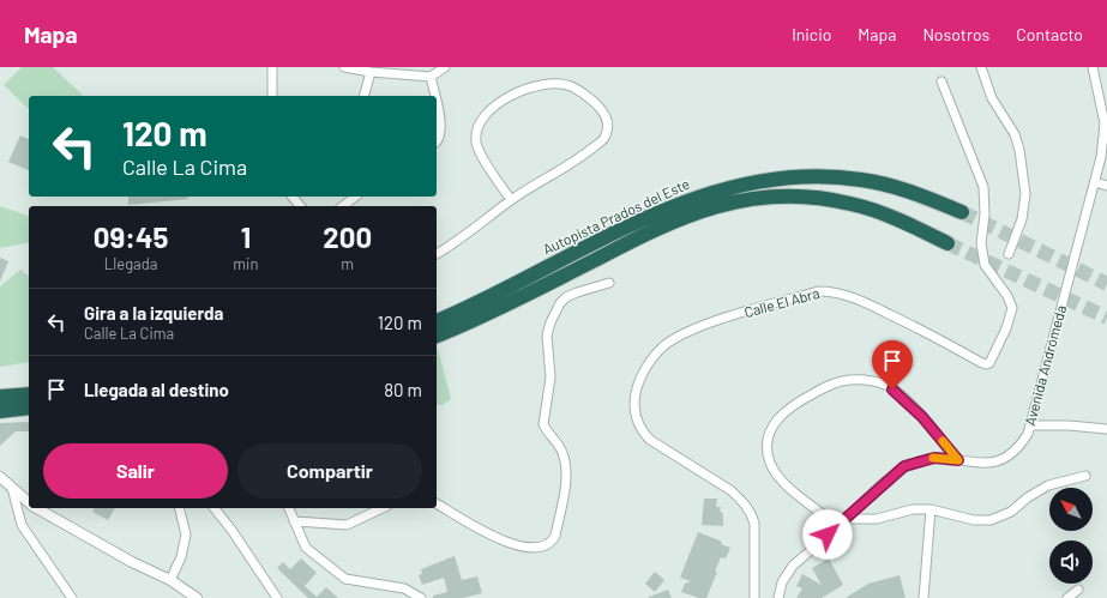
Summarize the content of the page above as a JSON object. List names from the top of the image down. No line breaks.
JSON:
{"streets":{"highway":["Autopista Prados del Este"],"street":["Calle El Abra","Avenida Andrómeda"]},"north":"top left","page":{"header":"Mapa","nav":["Inicio","Mapa","Nosotros","Contacto"],"turn":["120 m","Calle La Cima"],"eta":["09:45","Llegada","1","min","200","m"],"list":[{"name":"Gira a la izquierda","note":"Calle La Cima","value":"120 m"},{"name":"Llegada al destino","value":"80 m"}],"buttons":["Salir","Compartir"]}}
